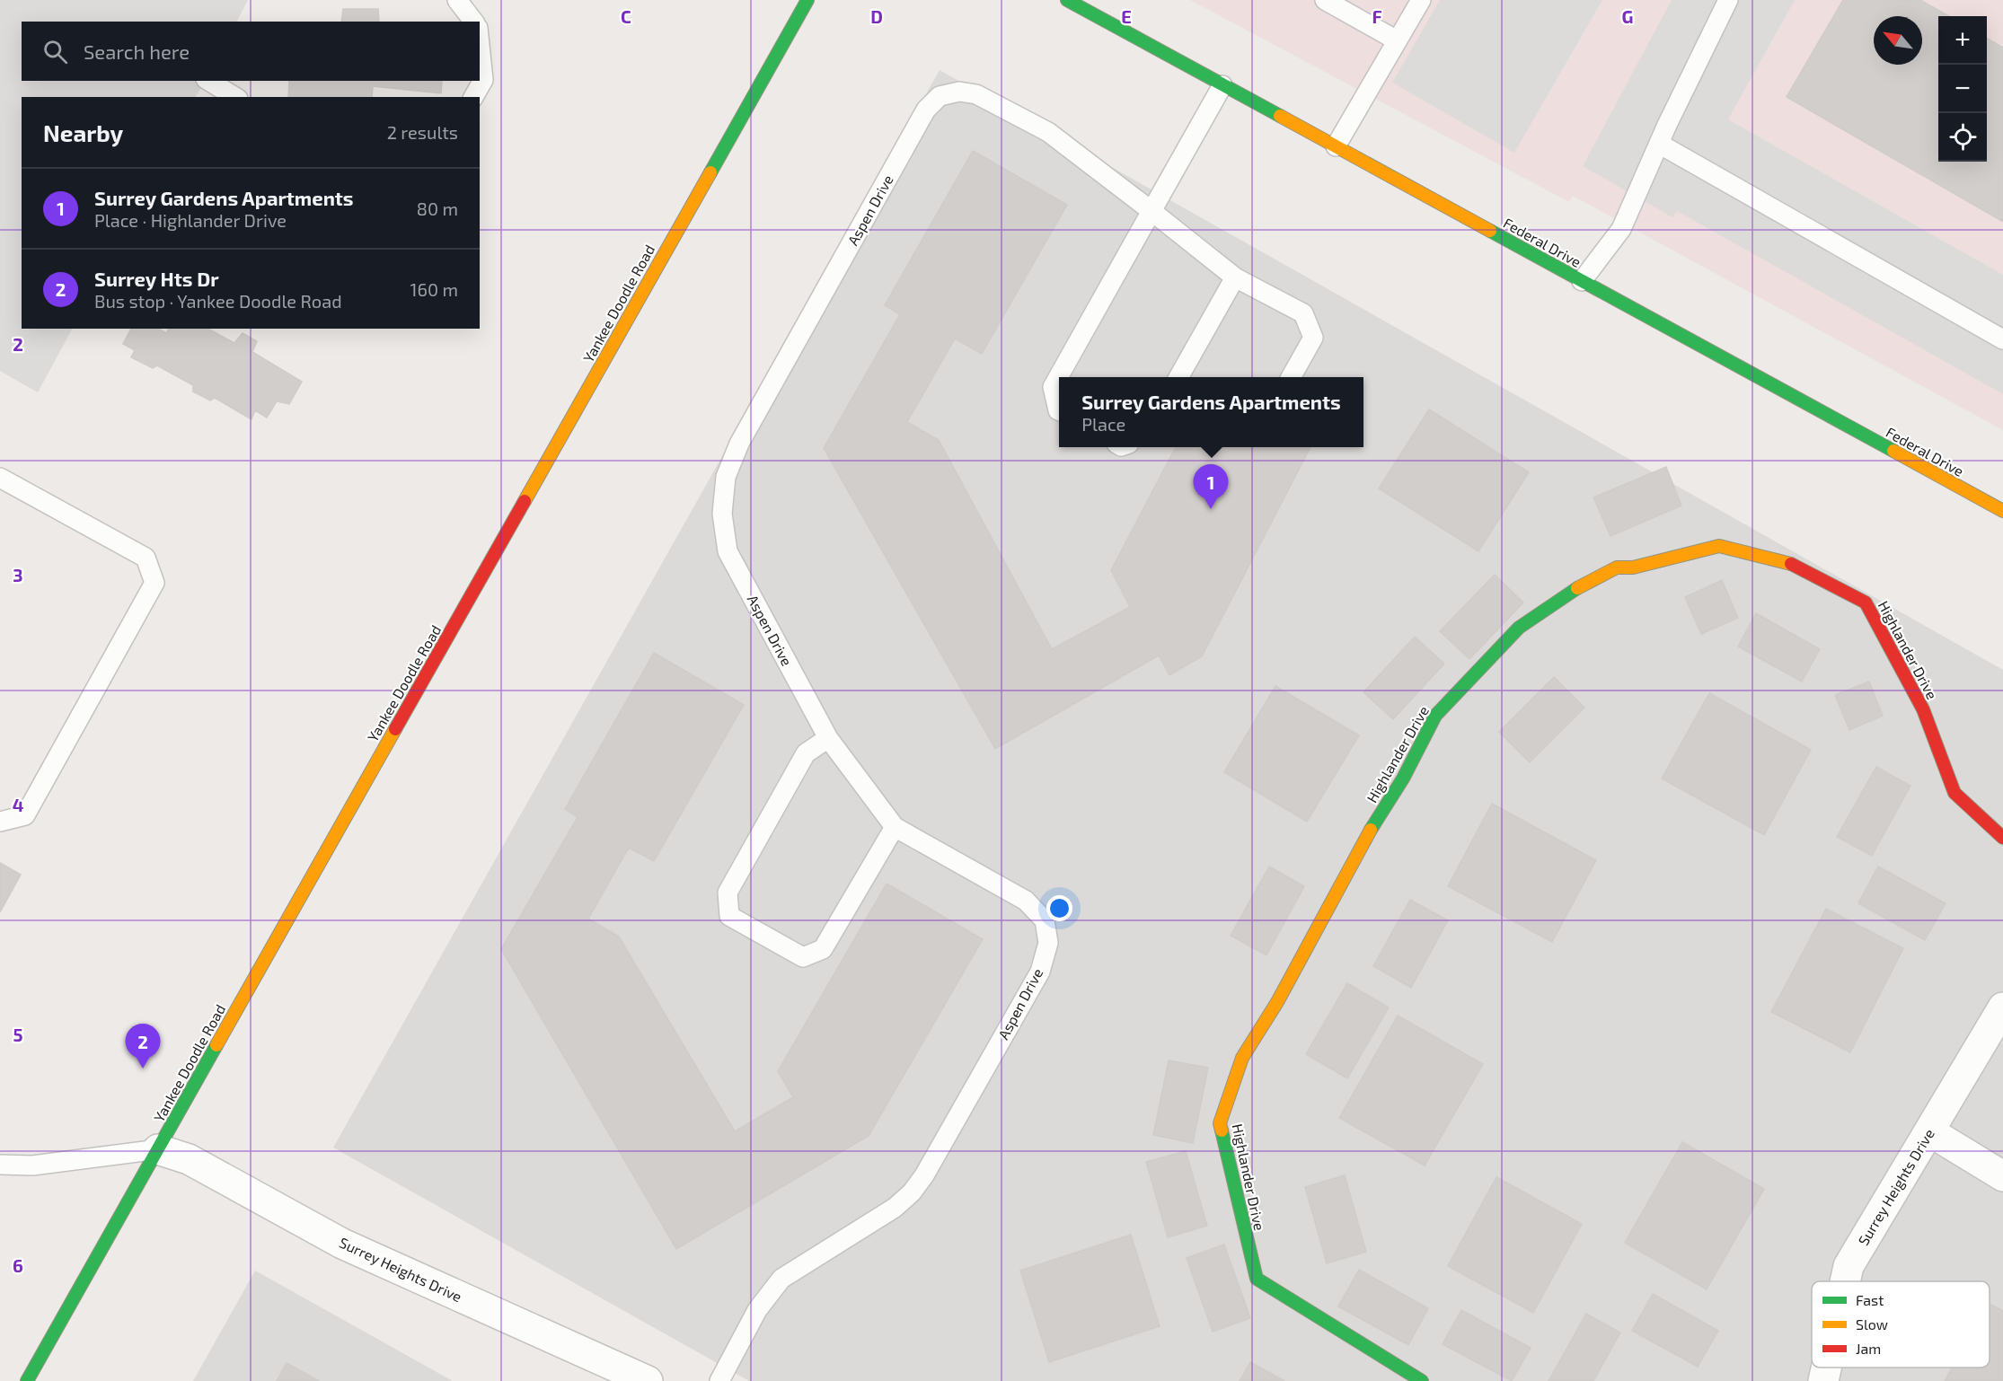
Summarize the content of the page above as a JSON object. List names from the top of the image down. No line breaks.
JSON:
{"streets":{"street":["Federal Drive","Yankee Doodle Road","Highlander Drive","Surrey Heights Drive"],"lane":["Aspen Drive"]},"crossings":[["Yankee Doodle Road","Surrey Heights Drive"]],"legend":["Fast","Slow","Jam"],"north":"top left","page":{"map_buttons":["+","−"],"search":"Search here","heading":["Nearby","2 results"],"list":[{"mark":"1","name":"Surrey Gardens Apartments","note":"Place · Highlander Drive","value":"80 m"},{"mark":"2","name":"Surrey Hts Dr","note":"Bus stop · Yankee Doodle Road","value":"160 m"}],"popup":["Surrey Gardens Apartments","Place"],"pins":["1","2"]},"grid":{"columns":["C","D","E","F","G"],"rows":["2","3","4","5","6"]}}
